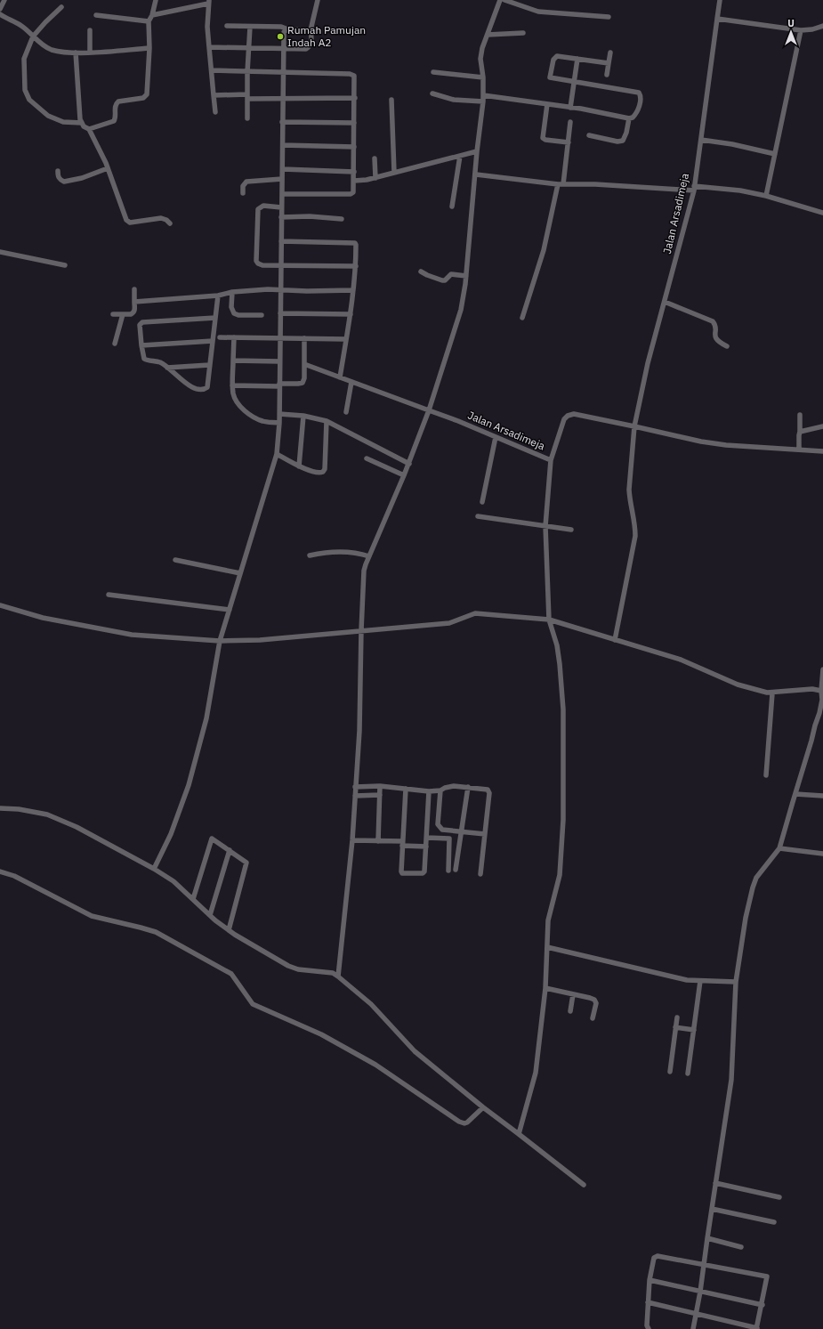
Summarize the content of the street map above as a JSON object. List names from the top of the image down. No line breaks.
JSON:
{"streets":{"street":["Jalan Arsadimeja"]},"places":["Rumah Pamujan Indah A2"],"north":"top"}
